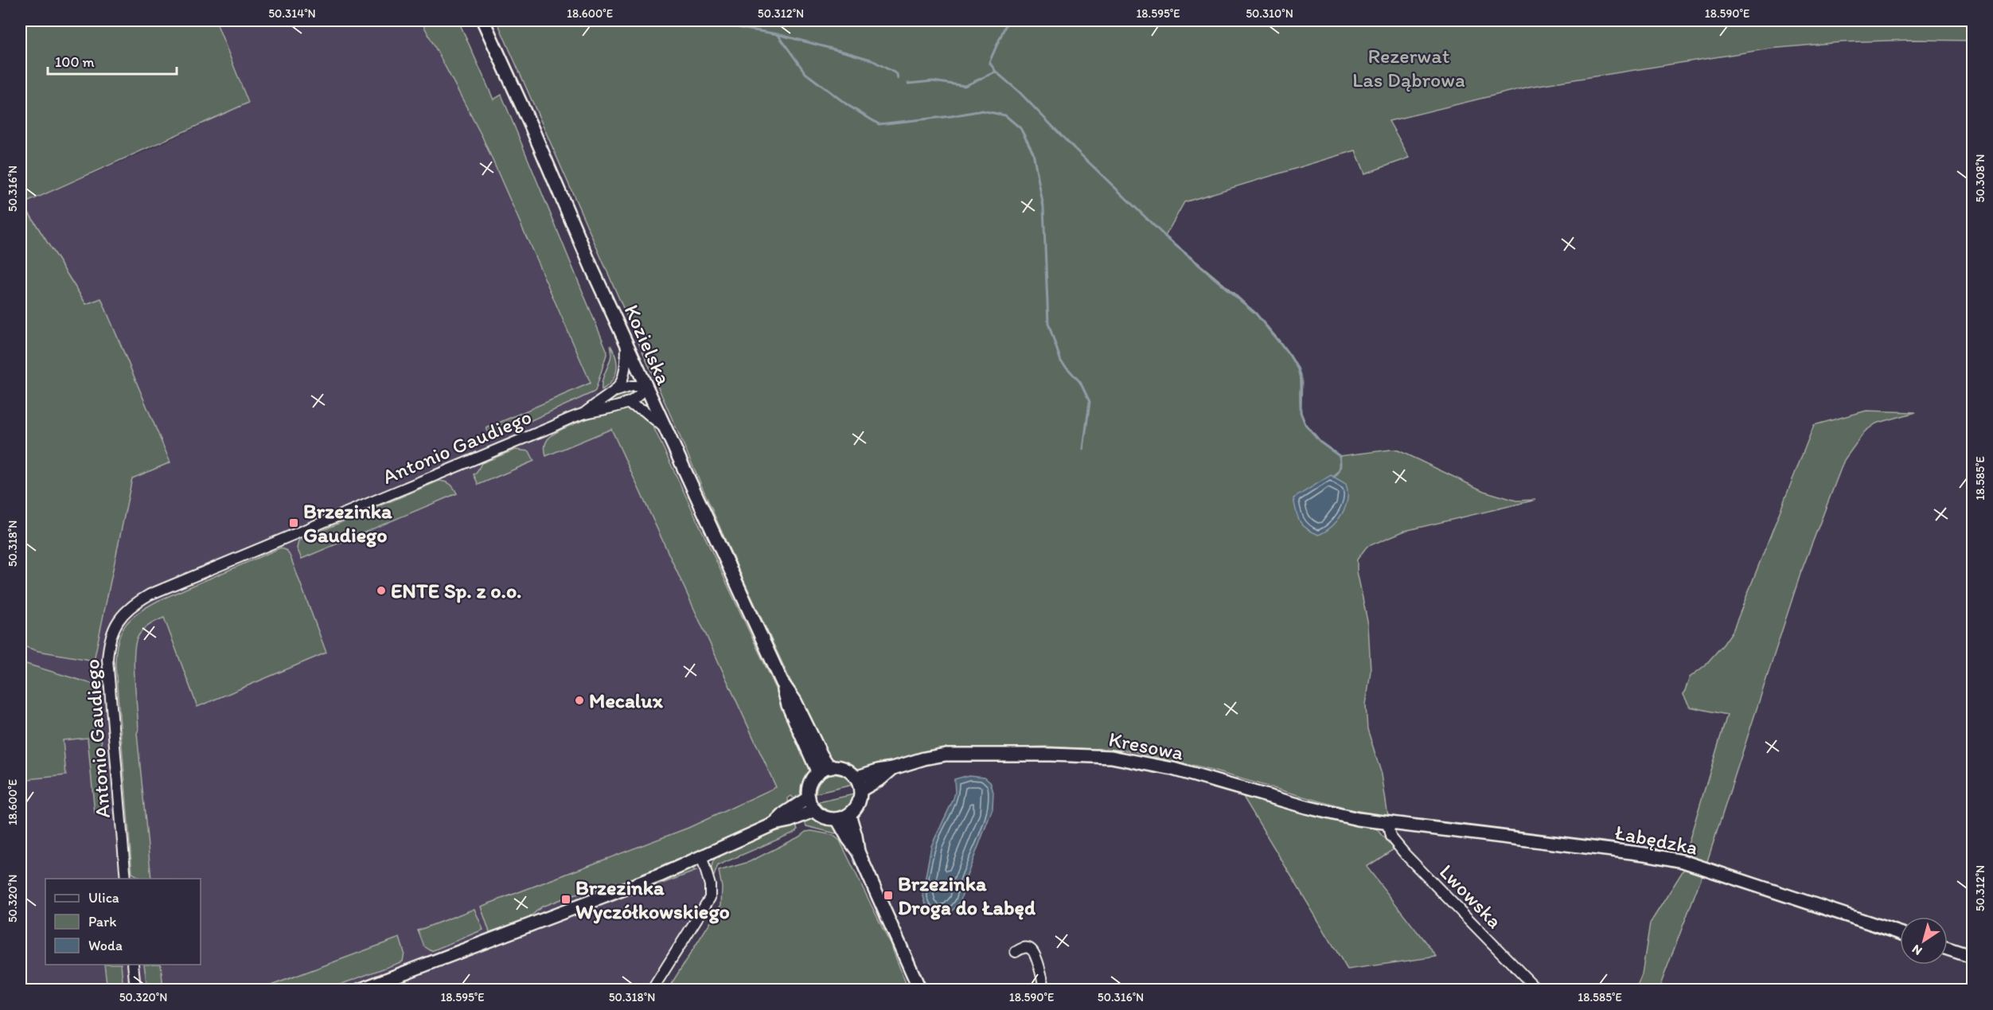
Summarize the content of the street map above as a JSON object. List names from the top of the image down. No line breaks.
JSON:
{"streets":{"street":["Kozielska","Antonio Gaudiego","Kresowa","Łabędzka","Lwowska"]},"crossings":[["Kozielska","Antonio Gaudiego"],["Kozielska","Kresowa"],["Kresowa","Łabędzka"],["Kresowa","Lwowska"],["Łabędzka","Lwowska"]],"parks":["Rezerwat Las Dąbrowa"],"places":{"transit":["Brzezinka Gaudiego","Brzezinka Droga do Łabęd","Brzezinka Wyczółkowskiego"],"other":["ENTE Sp. z o.o.","Mecalux"]},"legend":["Ulica","Park","Woda"],"scale_bar":"100 m","north":"bottom left","coordinates":["50.314°N","18.600°E","50.312°N","18.595°E","50.310°N","18.590°E","50.308°N","50.316°N","18.585°E","50.318°N","50.320°N"]}
